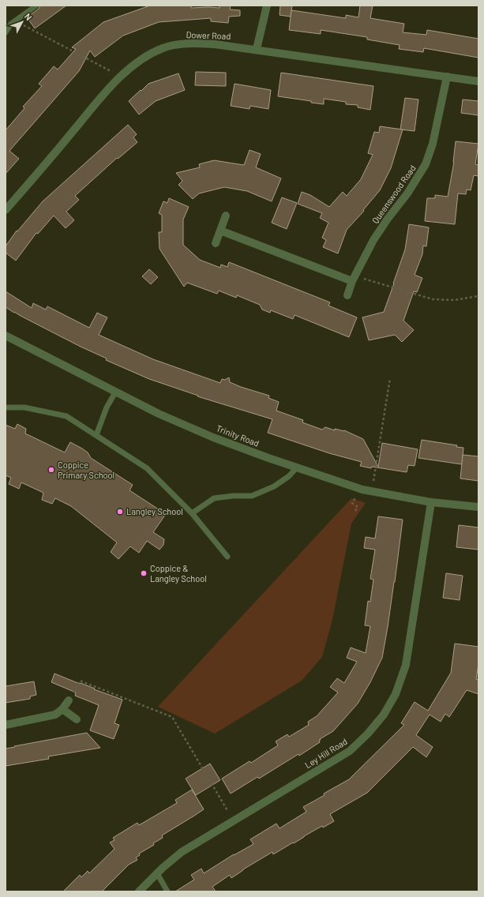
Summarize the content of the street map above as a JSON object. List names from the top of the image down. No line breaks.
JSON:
{"streets":{"street":["Dower Road","Queenswood Road","Trinity Road","Ley Hill Road"]},"crossings":[["Dower Road","Queenswood Road"],["Trinity Road","Ley Hill Road"]],"places":["Coppice Primary School","Langley School","Coppice & Langley School"],"north":"top right"}
